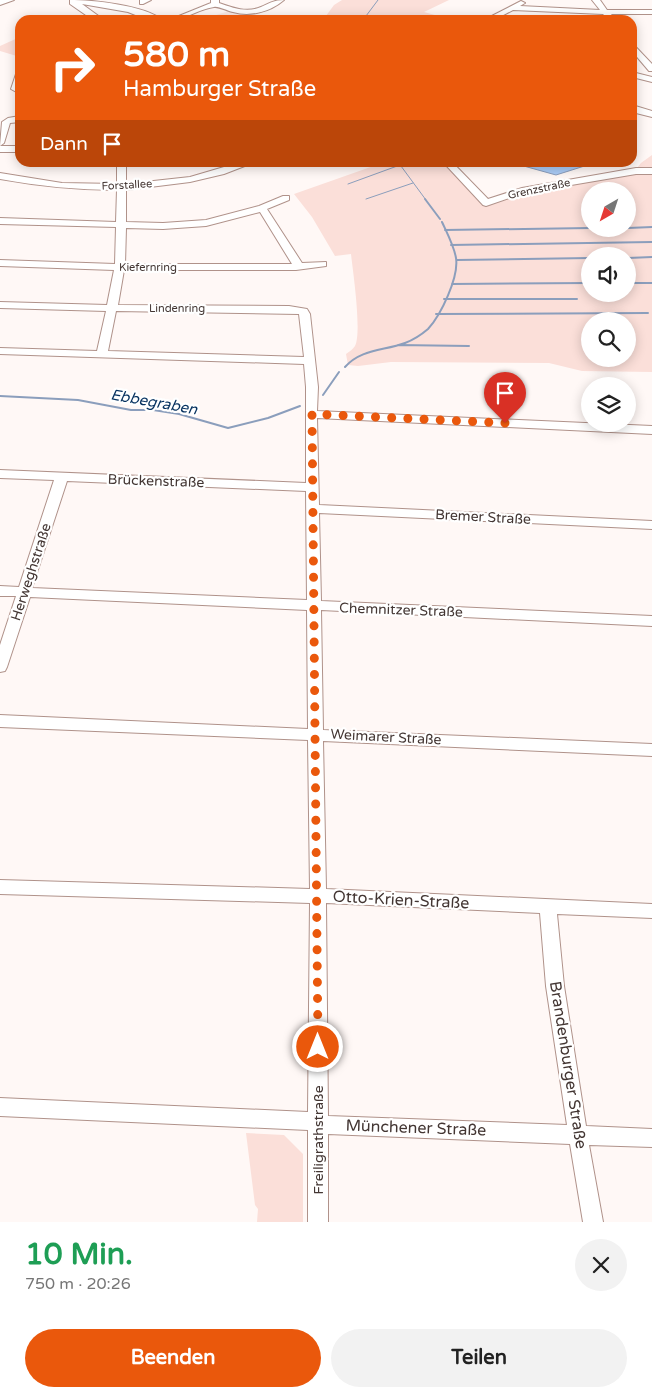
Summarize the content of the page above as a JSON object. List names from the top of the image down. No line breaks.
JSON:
{"streets":{"street":["Forstallee","Grenzstraße","Kiefernring","Lindenring","Brückenstraße","Bremer Straße","Herweghstraße","Chemnitzer Straße","Weimarer Straße","Otto-Krien-Straße","Brandenburger Straße","Münchener Straße","Freiligrathstraße"]},"crossings":[["Lindenring","Freiligrathstraße"],["Brückenstraße","Herweghstraße"],["Brückenstraße","Freiligrathstraße"],["Bremer Straße","Freiligrathstraße"],["Herweghstraße","Chemnitzer Straße"],["Chemnitzer Straße","Freiligrathstraße"],["Weimarer Straße","Freiligrathstraße"],["Otto-Krien-Straße","Brandenburger Straße"],["Otto-Krien-Straße","Freiligrathstraße"],["Brandenburger Straße","Münchener Straße"],["Münchener Straße","Freiligrathstraße"]],"water":["Ebbegraben"],"north":"bottom left","page":{"turn":["580 m","Hamburger Straße"],"then":"Dann","heading":["10 Min.","750 m · 20:26"],"buttons":["Beenden","Teilen"]}}
